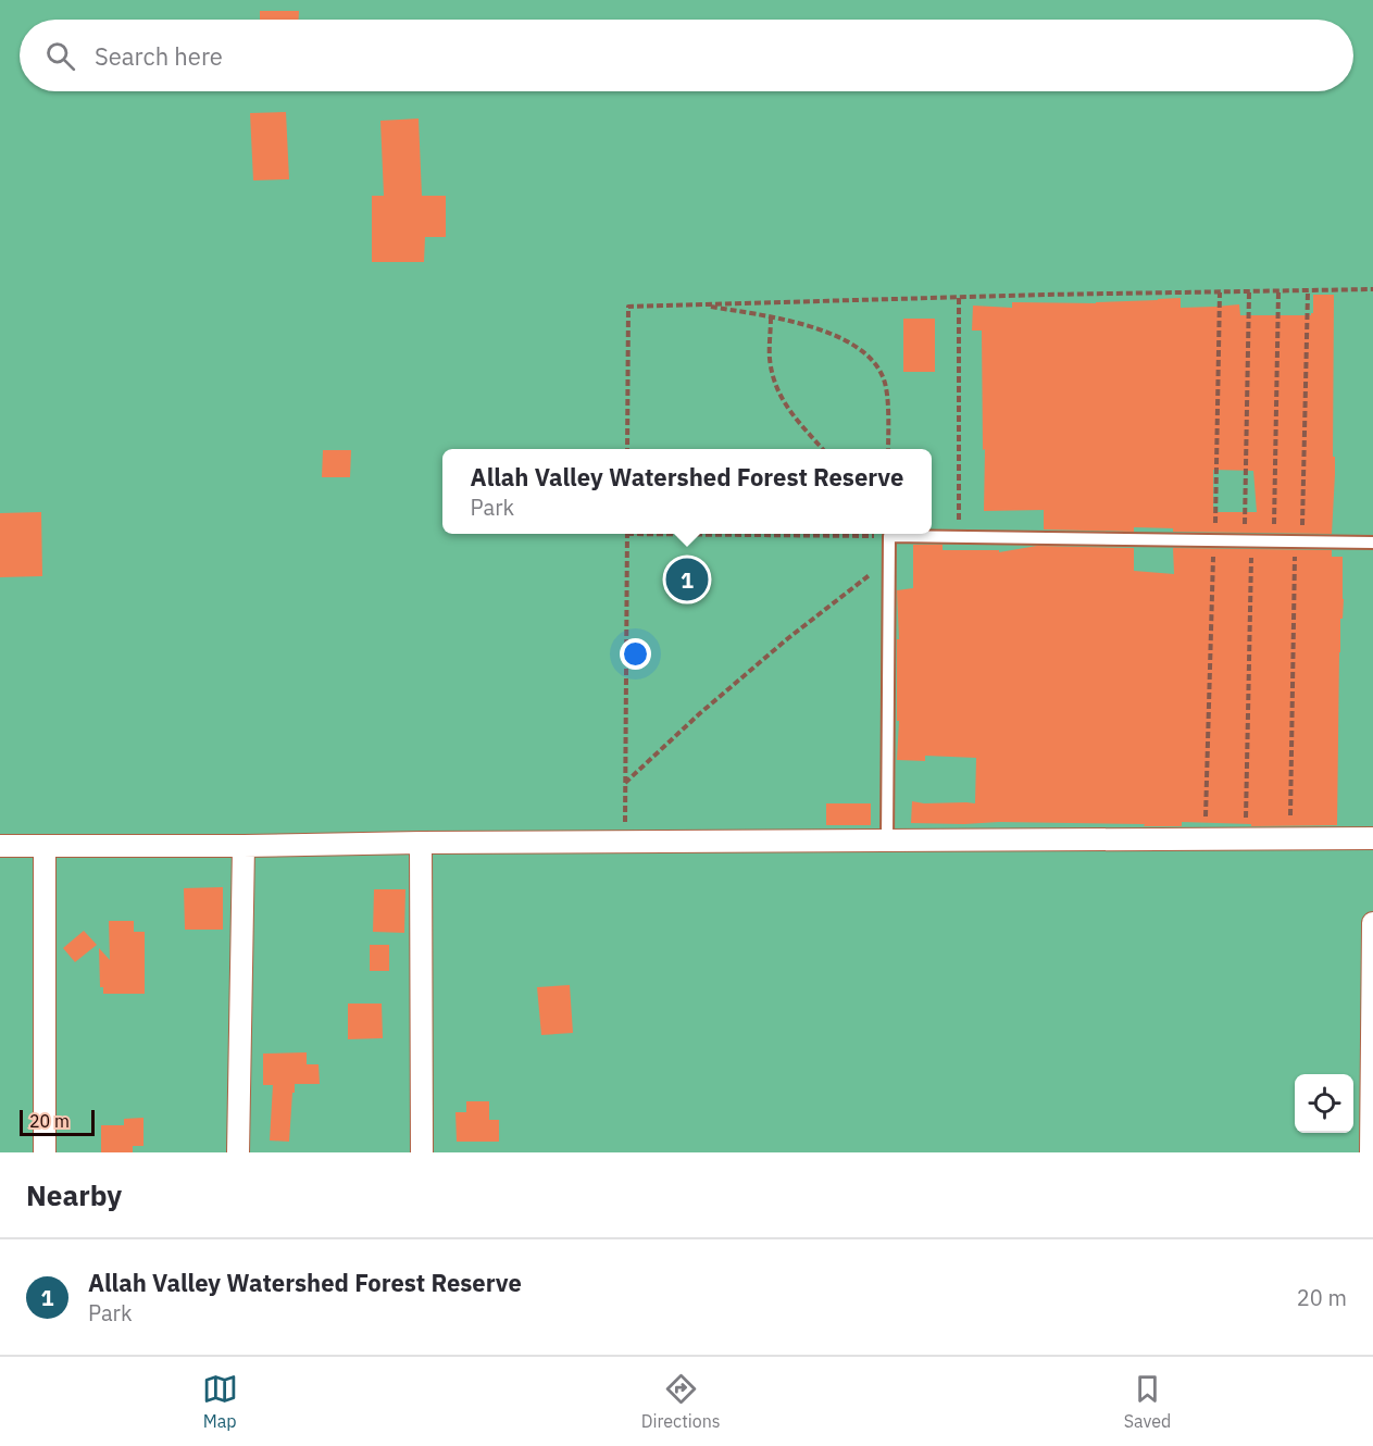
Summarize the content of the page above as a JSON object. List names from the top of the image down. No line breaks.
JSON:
{"scale_bar":"20 m","page":{"search":"Search here","popup":["Allah Valley Watershed Forest Reserve","Park"],"pins":"1","scale":"20 m","heading":"Nearby","list":[{"mark":"1","name":"Allah Valley Watershed Forest Reserve","note":"Park","value":"20 m"}],"nav":["Map","Directions","Saved"]}}
